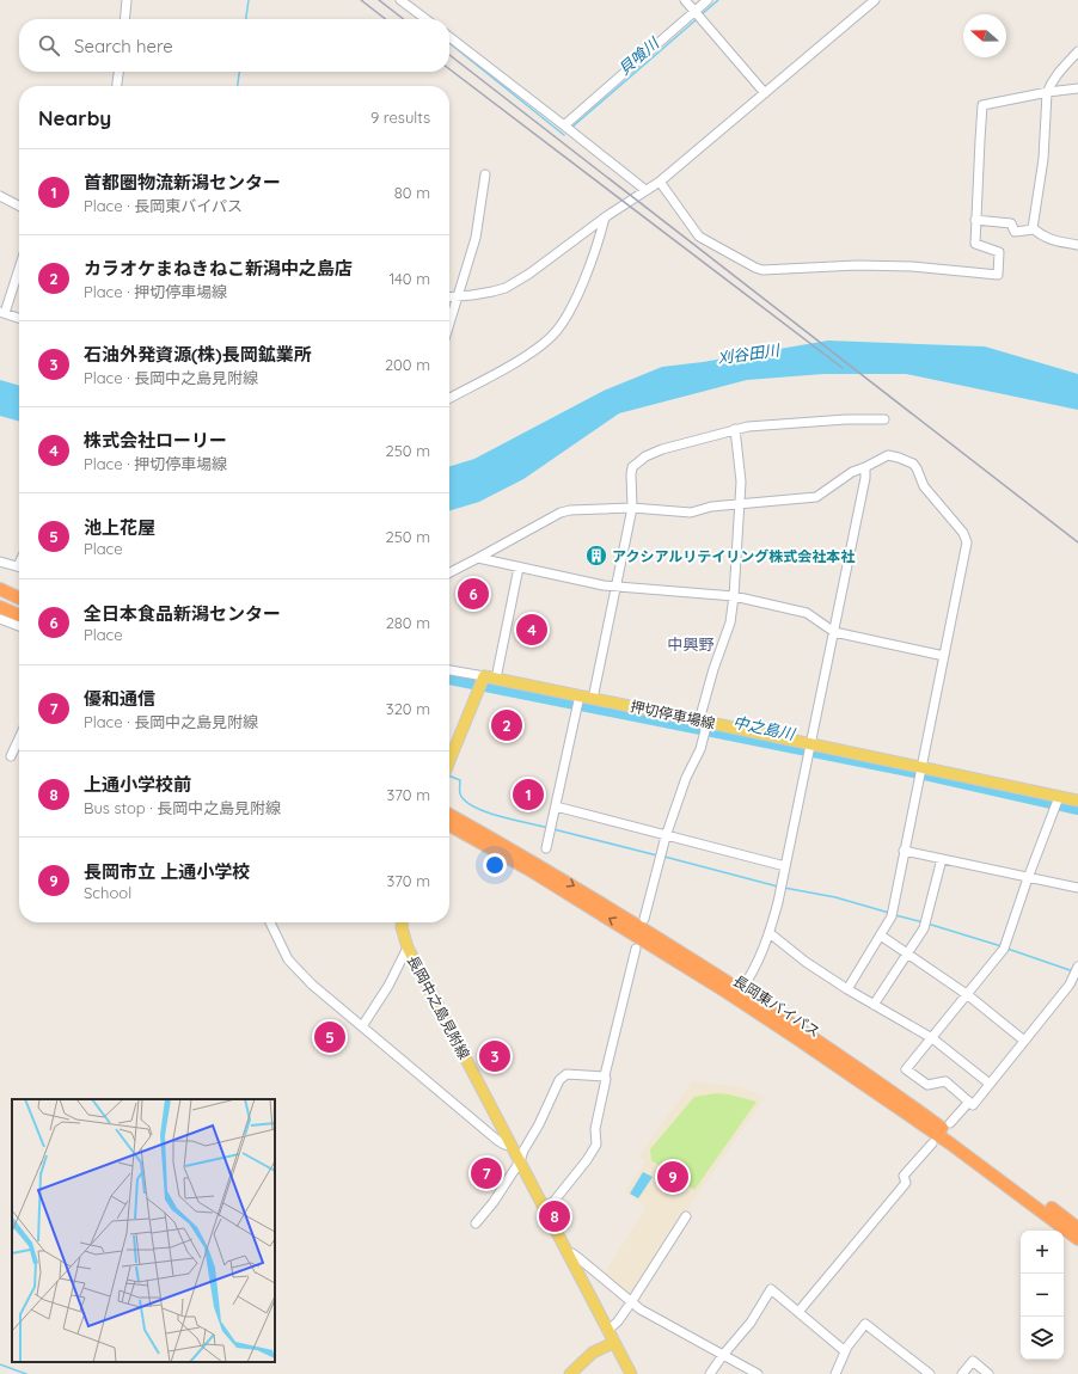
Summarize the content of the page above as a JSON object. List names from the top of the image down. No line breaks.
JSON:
{"streets":{"highway":["長岡東バイパス"],"main road":["押切停車場線","長岡中之島見附線"]},"districts":["中興野"],"water":["貝喰川","刈谷田川","中之島川"],"places":{"building":["アクシアルリテイリング株式会社本社"]},"north":"left","page":{"search":"Search here","heading":["Nearby","9 results"],"list":[{"mark":"1","name":"首都圏物流新潟センター","note":"Place · 長岡東バイパス","value":"80 m"},{"mark":"2","name":"カラオケまねきねこ新潟中之島店","note":"Place · 押切停車場線","value":"140 m"},{"mark":"3","name":"石油外発資源(株)長岡鉱業所","note":"Place · 長岡中之島見附線","value":"200 m"},{"mark":"4","name":"株式会社ローリー","note":"Place · 押切停車場線","value":"250 m"},{"mark":"5","name":"池上花屋","note":"Place","value":"250 m"},{"mark":"6","name":"全日本食品新潟センター","note":"Place","value":"280 m"},{"mark":"7","name":"優和通信","note":"Place · 長岡中之島見附線","value":"320 m"},{"mark":"8","name":"上通小学校前","note":"Bus stop · 長岡中之島見附線","value":"370 m"},{"mark":"9","name":"長岡市立 上通小学校","note":"School","value":"370 m"}],"pins":["6","4","2","1","5","3","7","9","8"],"map_buttons":["+","−"]}}
